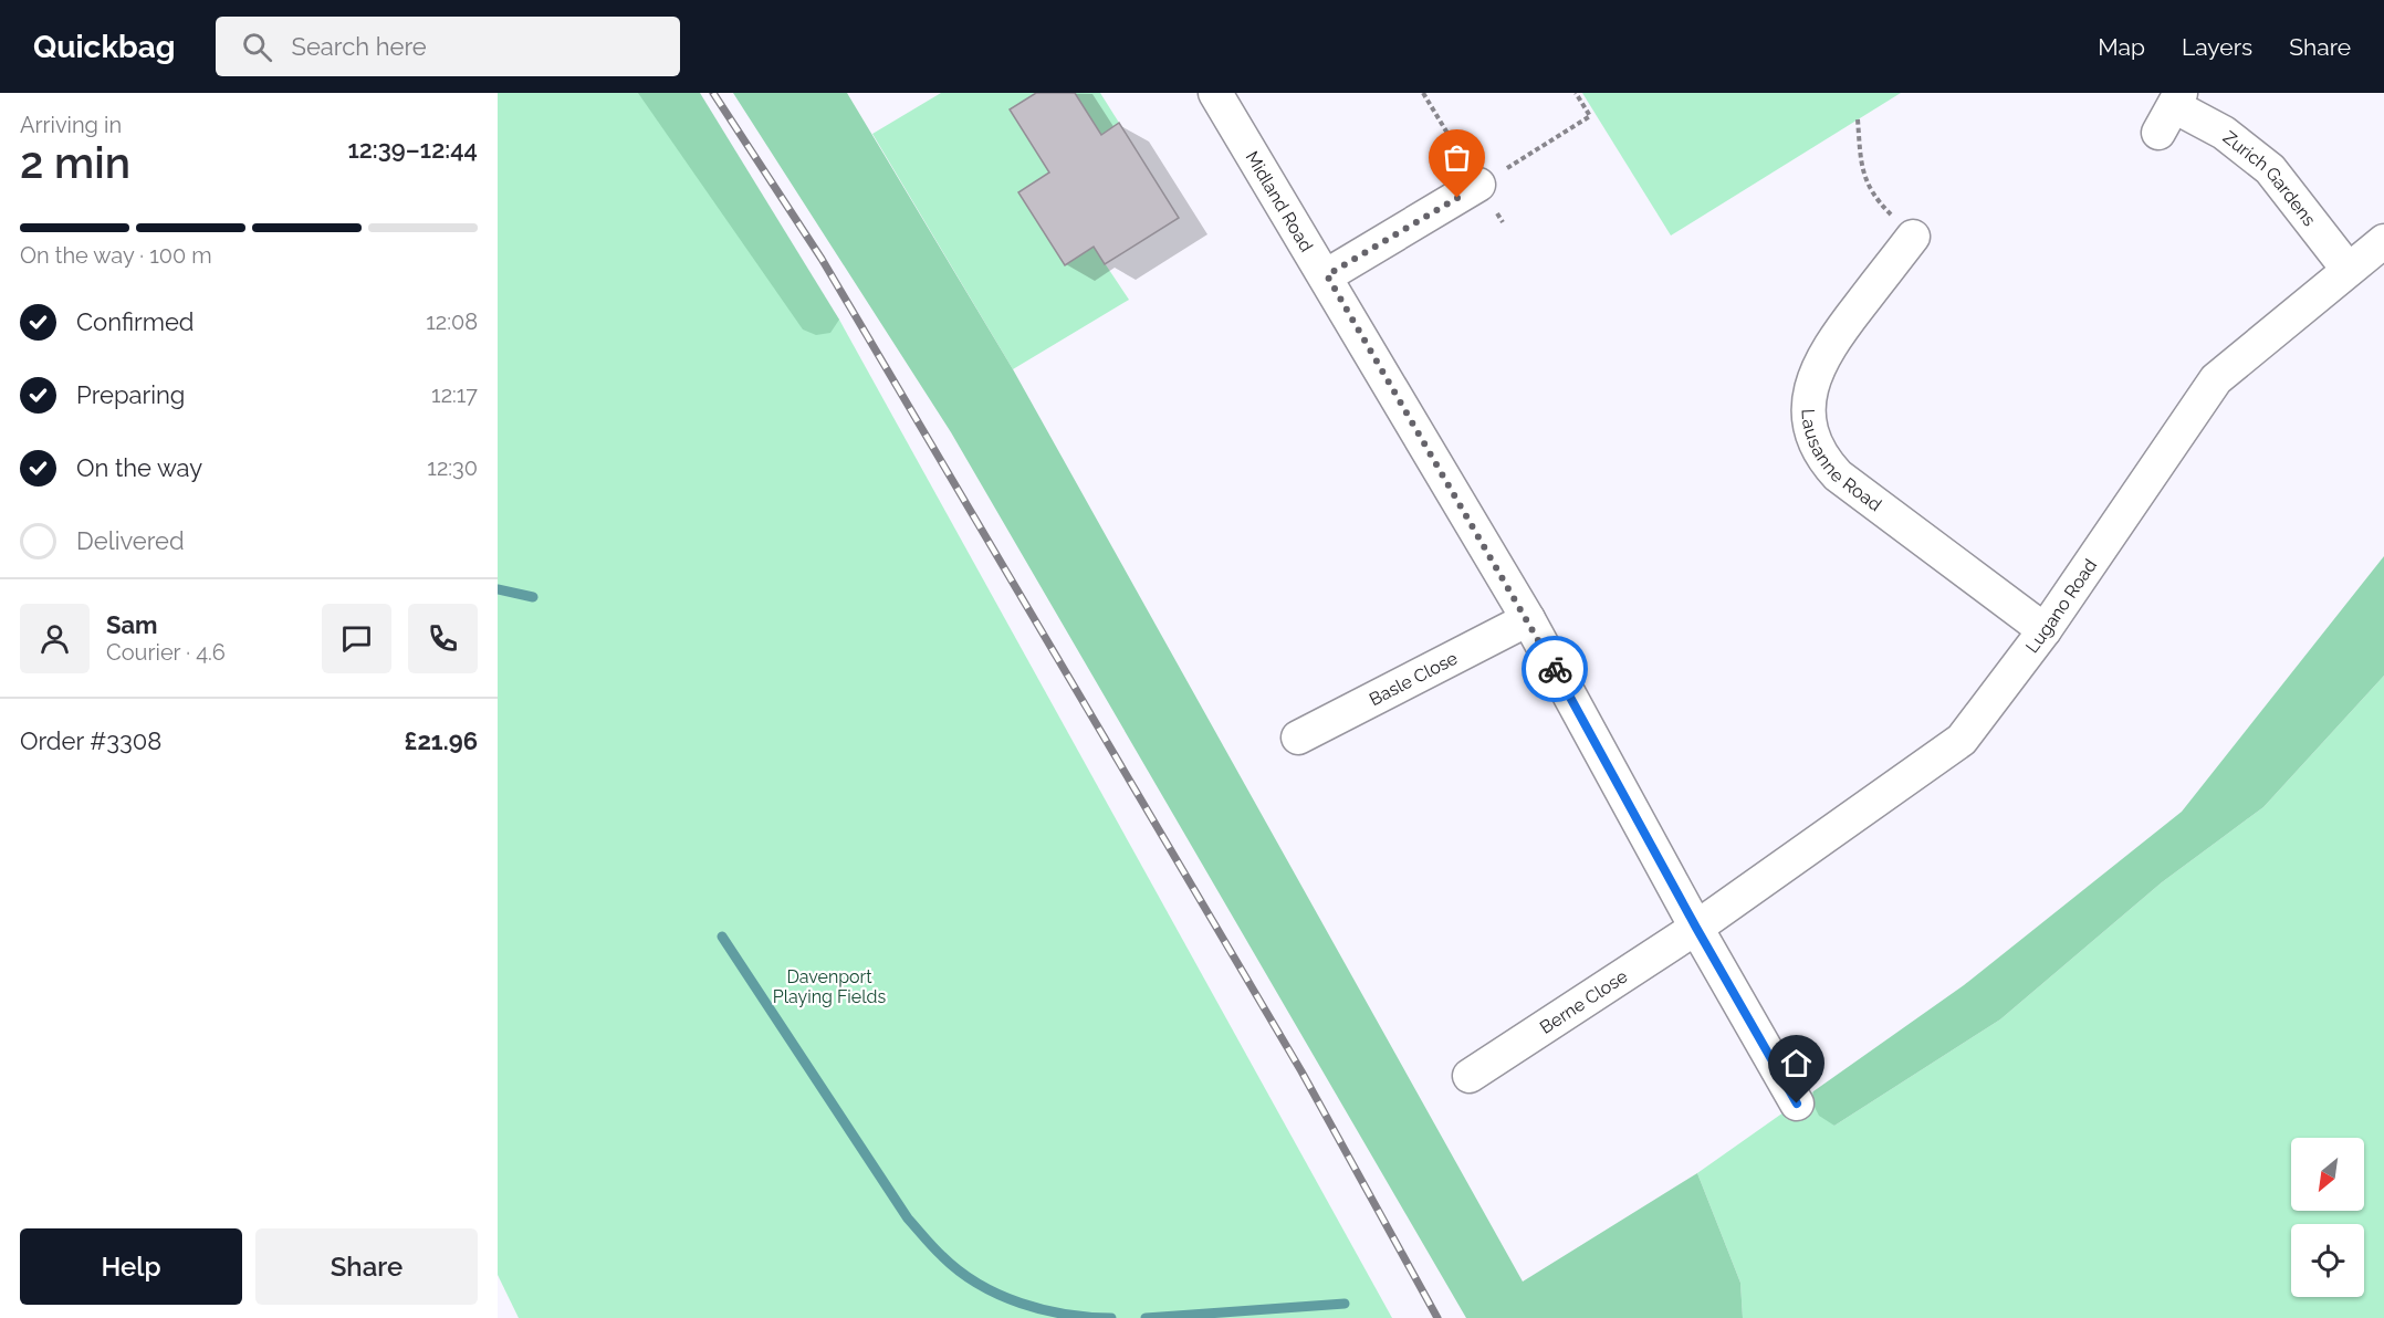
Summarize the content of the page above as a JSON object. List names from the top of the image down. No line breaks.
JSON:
{"streets":{"street":["Zurich Gardens","Midland Road","Lausanne Road","Lugano Road","Basle Close","Berne Close"]},"crossings":[["Zurich Gardens","Lugano Road"],["Midland Road","Lugano Road"],["Midland Road","Basle Close"],["Midland Road","Berne Close"],["Lausanne Road","Lugano Road"],["Lugano Road","Berne Close"]],"parks":["Davenport Playing Fields"],"north":"bottom left","page":{"header":"Quickbag","search":"Search here","nav":["Map","Layers","Share"],"heading":["2 min","Arriving in","12:39–12:44"],"panel":["Sam","Courier · 4.6","Order #3308","£21.96"],"bar":"On the way · 100 m","list":[["Confirmed","12:08"],["Preparing","12:17"],["On the way","12:30"],"Delivered"],"buttons":["Help","Share"]}}
